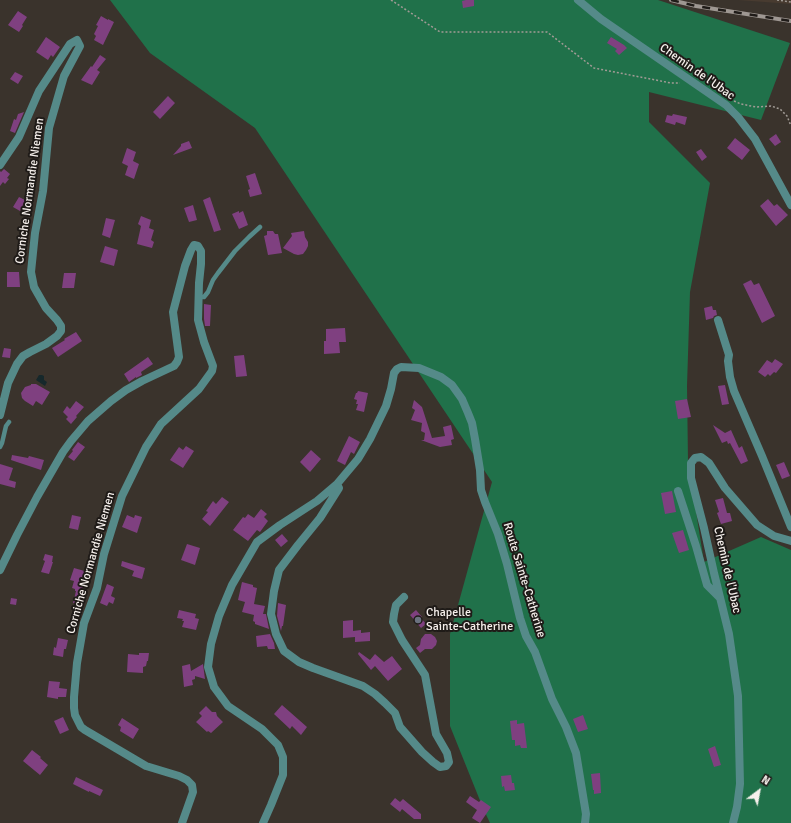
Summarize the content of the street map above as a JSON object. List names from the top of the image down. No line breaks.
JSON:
{"streets":{"street":["Chemin de l'Ubac","Corniche Normandie Niemen","Route Sainte-Catherine"]},"places":["Chapelle Sainte-Catherine"],"north":"top right"}
